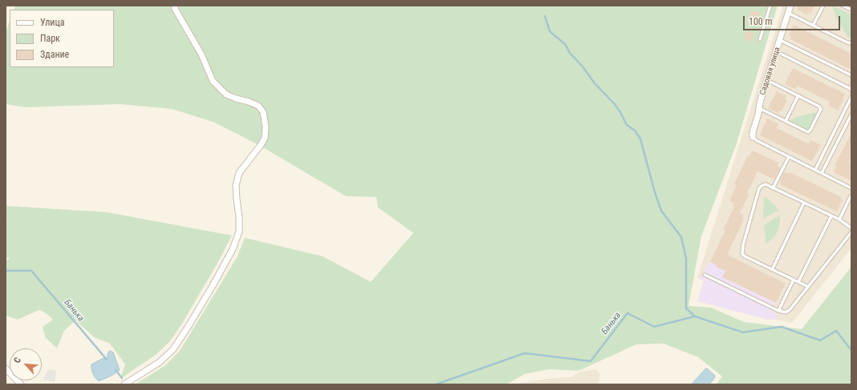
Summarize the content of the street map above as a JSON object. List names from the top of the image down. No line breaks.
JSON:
{"streets":{"street":["Садовая улица"]},"water":["Банька"],"legend":["Улица","Парк","Здание"],"scale_bar":"100 m","north":"top left"}
